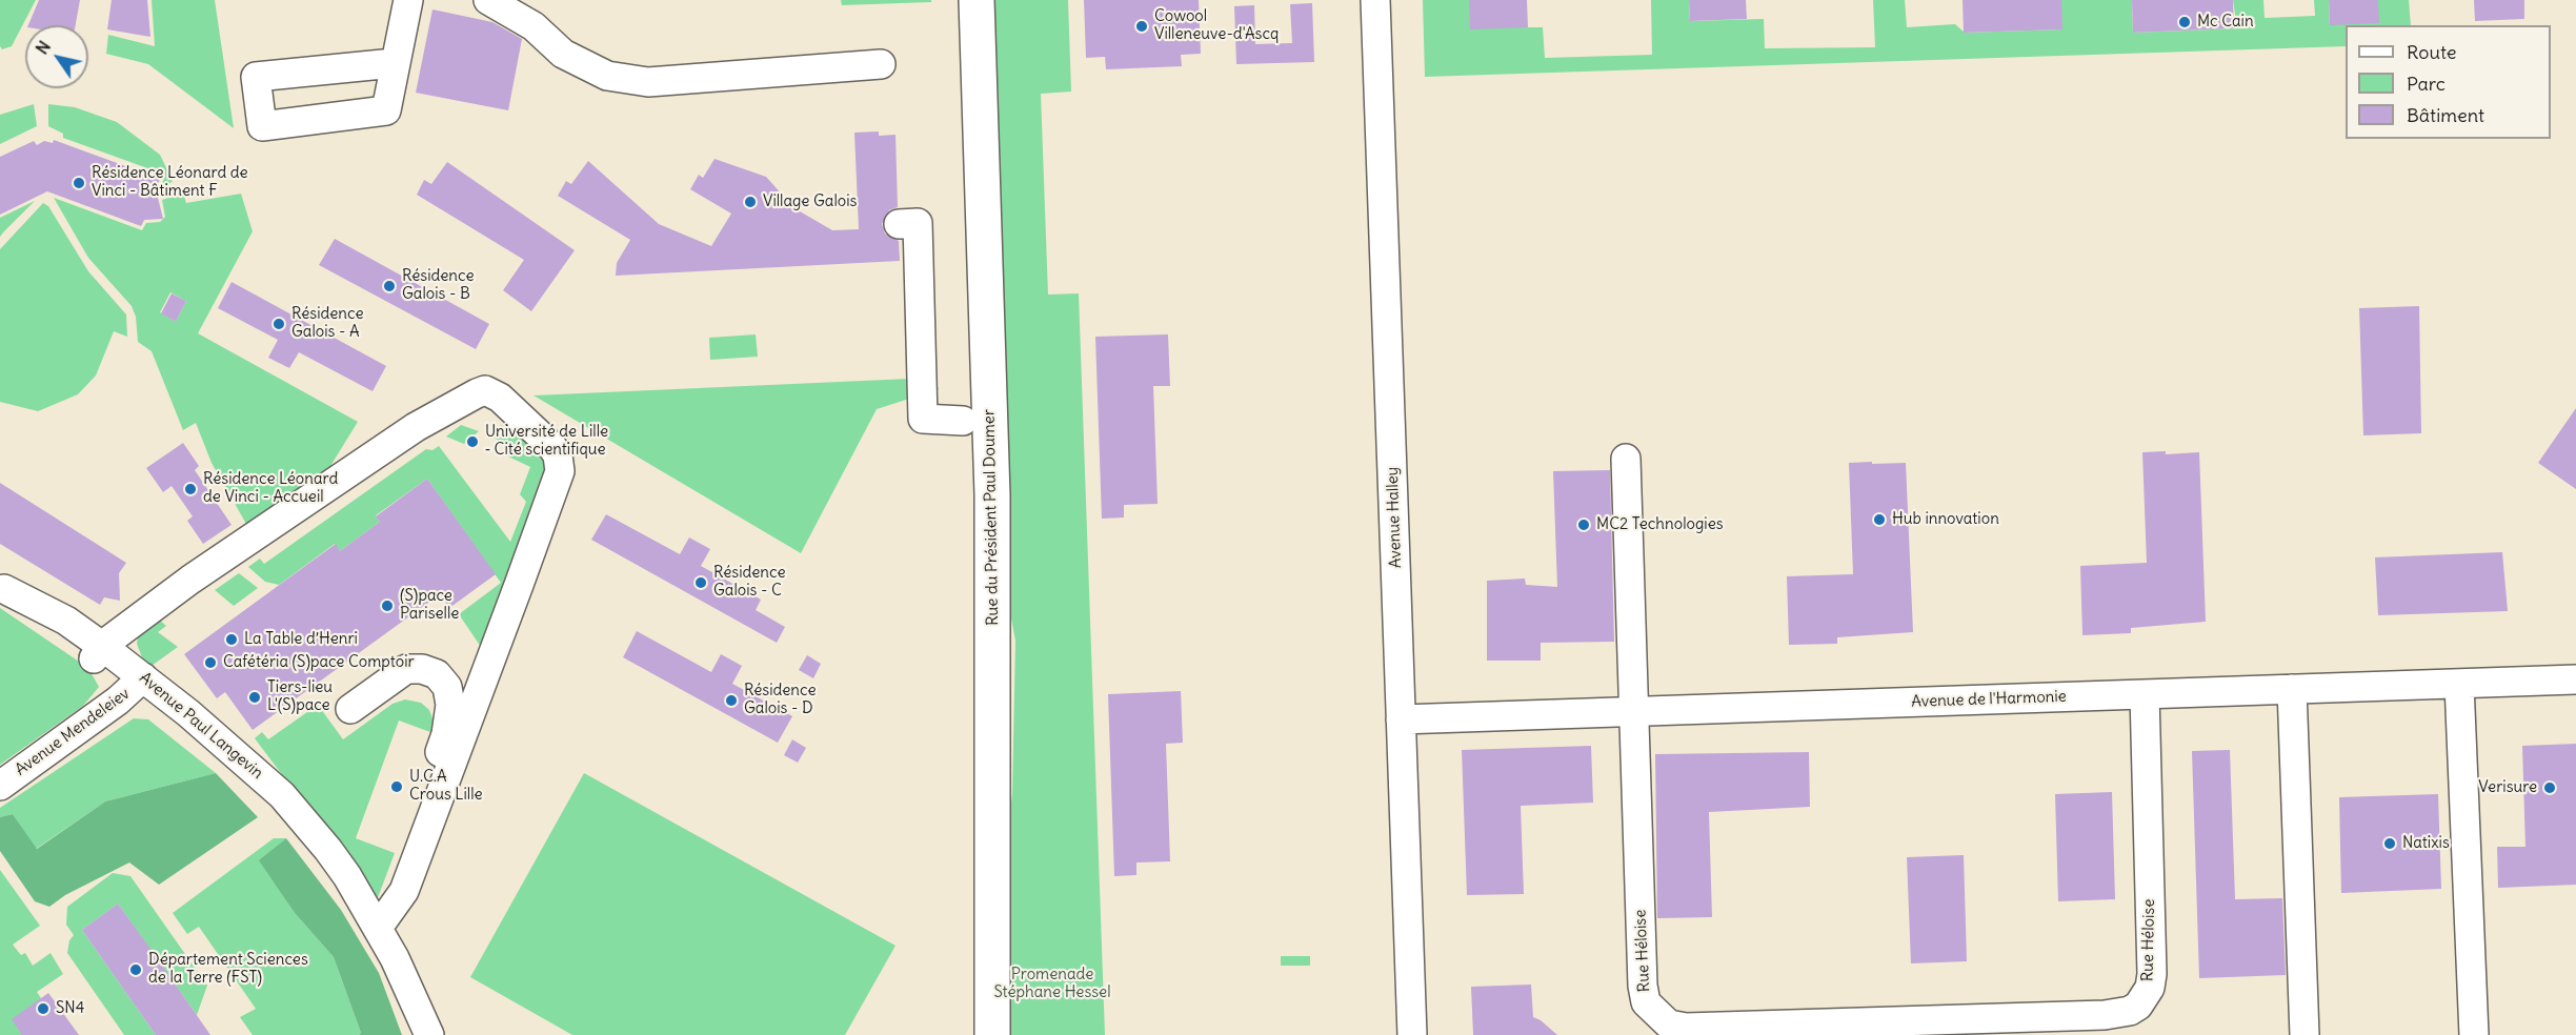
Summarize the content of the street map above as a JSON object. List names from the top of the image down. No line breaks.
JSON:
{"streets":{"main road":["Rue du Président Paul Doumer"],"street":["Avenue Halley","Avenue de l'Harmonie","Avenue Paul Langevin","Avenue Mendeleiev","Rue Héloise"]},"crossings":[["Avenue Halley","Avenue de l'Harmonie"],["Avenue de l'Harmonie","Rue Héloise"],["Avenue Paul Langevin","Avenue Mendeleiev"]],"parks":["Promenade Stéphane Hessel"],"places":["Mc Cain","Cowool Villeneuve-d'Ascq","Résidence Léonard de Vinci - Bâtiment F","Village Galois","Résidence Galois - B","Résidence Galois - A","Université de Lille ‐ Cité scientifique","Résidence Léonard de Vinci - Accueil","Hub innovation","MC2 Technologies","Résidence Galois - C","(S)pace Pariselle","La Table d’Henri","Cafétéria (S)pace Comptoir","Tiers-lieu L'(S)pace","Résidence Galois - D","U.C.A Crous Lille","Verisure","Natixis","Département Sciences de la Terre (FST)","SN4"],"legend":["Route","Parc","Bâtiment"],"north":"top left"}
